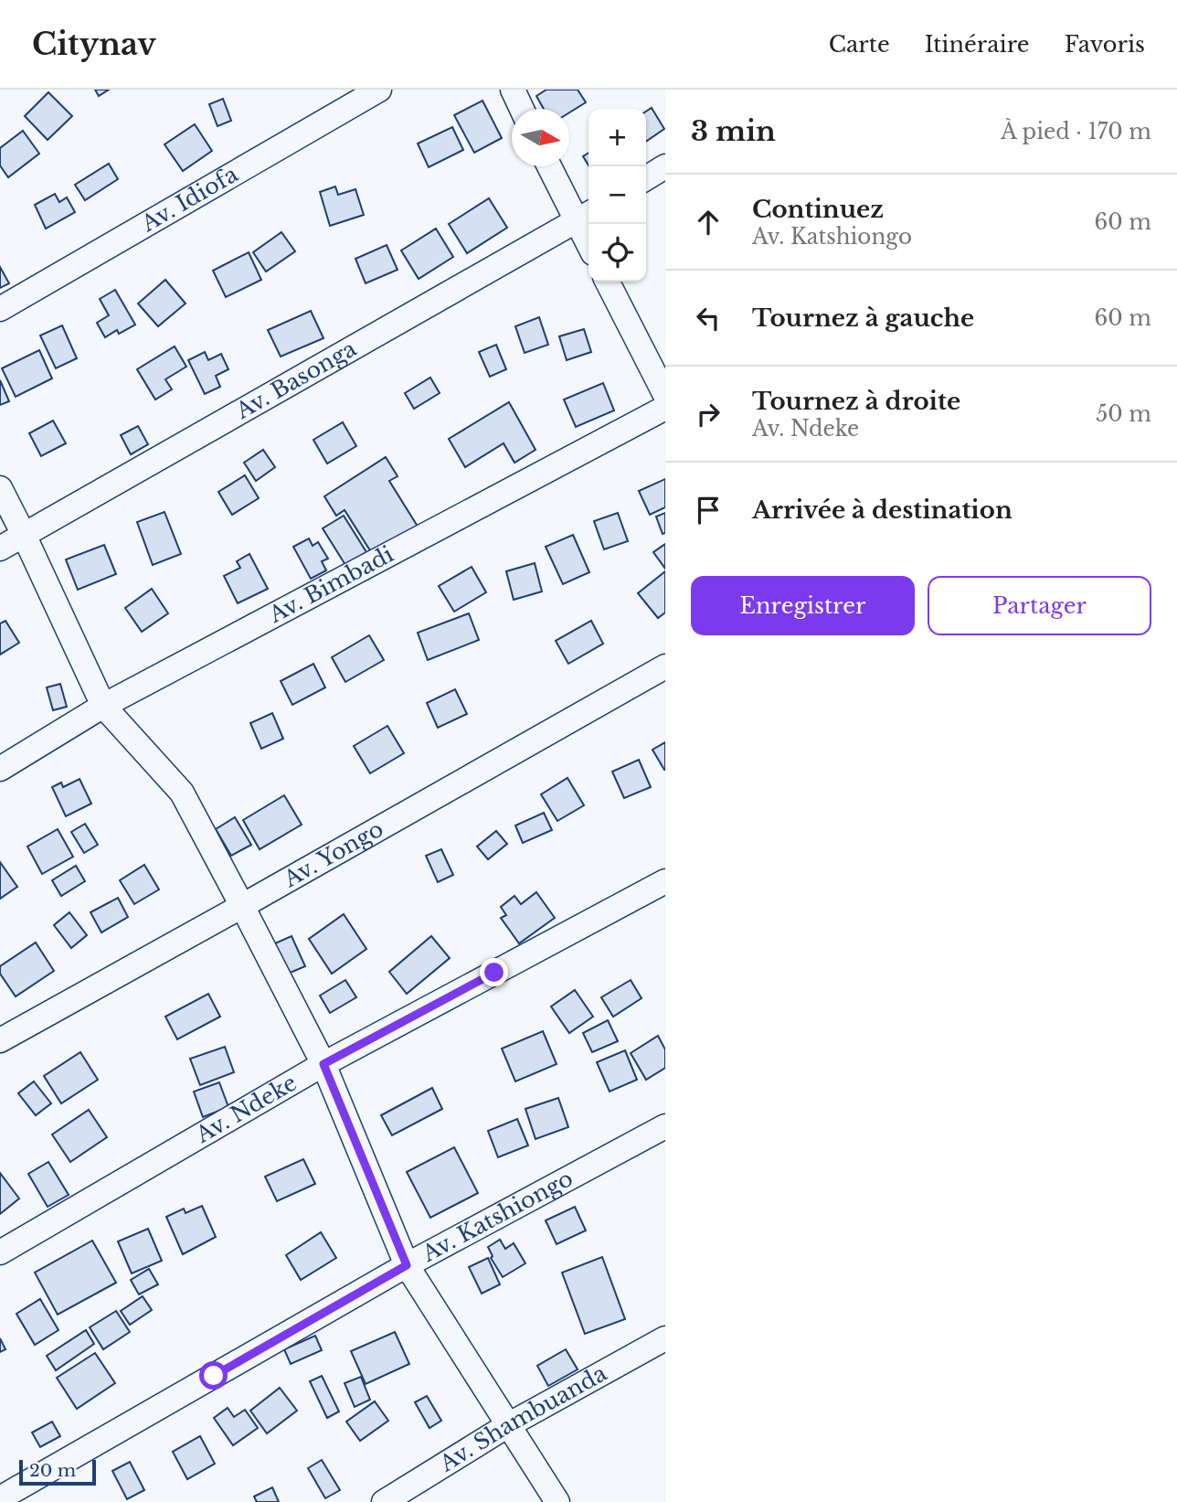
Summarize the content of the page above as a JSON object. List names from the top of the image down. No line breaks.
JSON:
{"streets":{"street":["Av. Idiofa","Av. Basonga","Av. Bimbadi","Av. Yongo","Av. Ndeke","Av. Katshiongo","Av. Shambuanda"]},"scale_bar":"20 m","north":"right","page":{"header":"Citynav","nav":["Carte","Itinéraire","Favoris"],"heading":["3 min","À pied · 170 m"],"map_buttons":["+","−"],"list":[["Continuez","Av. Katshiongo","60 m"],["Tournez à gauche","60 m"],["Tournez à droite","Av. Ndeke","50 m"],"Arrivée à destination"],"buttons":["Enregistrer","Partager"],"scale":"20 m"}}
